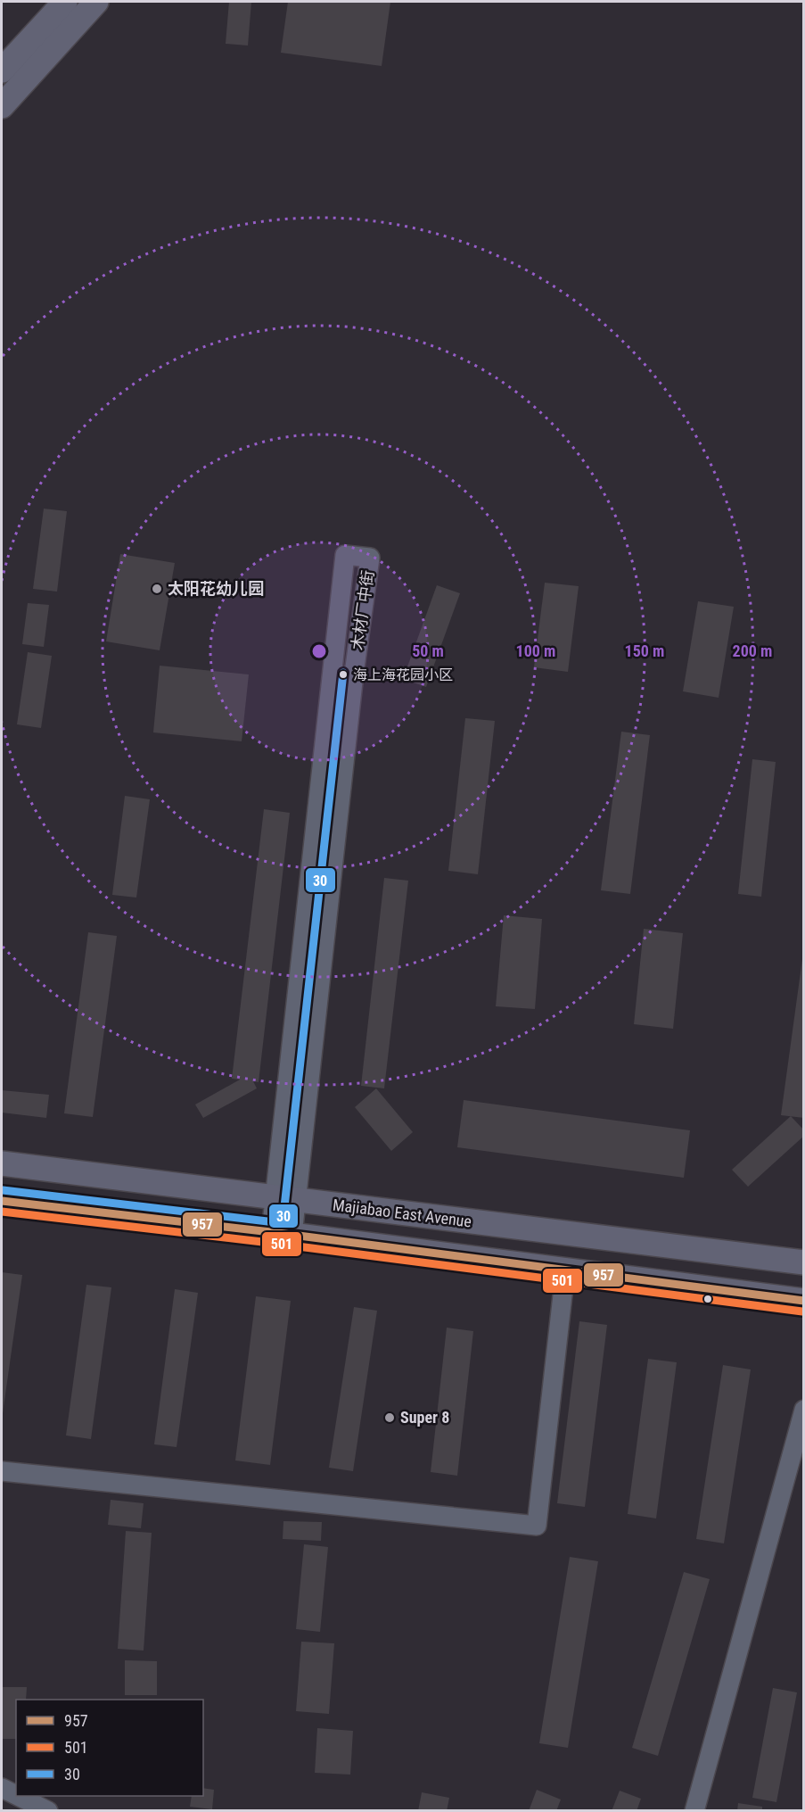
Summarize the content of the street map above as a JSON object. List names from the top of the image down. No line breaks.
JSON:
{"streets":{"main road":["Majiabao East Avenue"],"street":["木材厂中街"]},"crossings":[["木材厂中街","Majiabao East Avenue"]],"places":["太阳花幼儿园","海上海花园小区","Super 8"],"lines":["transit line 30","transit line 957","transit line 501"],"legend":["957","501","30"],"rings":["50 m","100 m","150 m","200 m"]}
